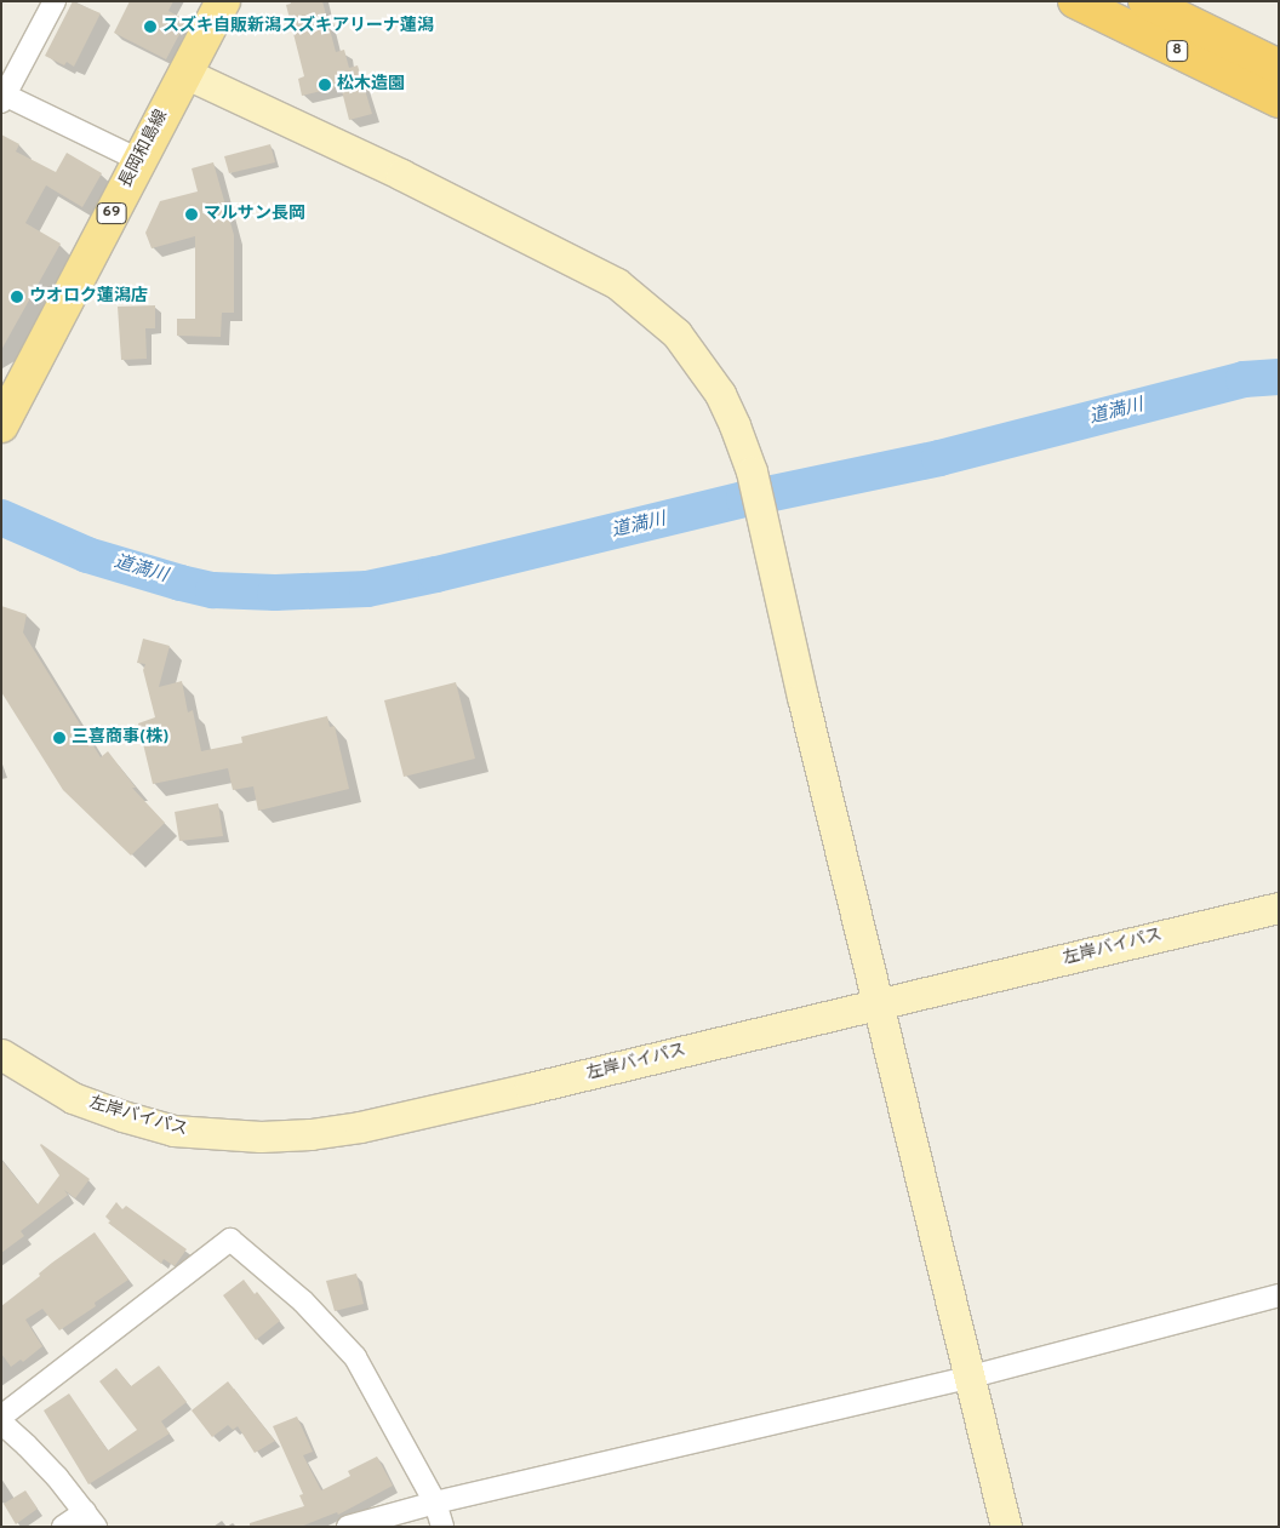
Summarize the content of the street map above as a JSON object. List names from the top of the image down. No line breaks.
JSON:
{"streets":{"highway":["8"],"main road":["長岡和島線","69"],"street":["左岸バイパス"]},"water":["道満川"],"places":["スズキ自販新潟スズキアリーナ蓮潟","松木造園","マルサン長岡","ウオロク蓮潟店","三喜商事(株)"]}
